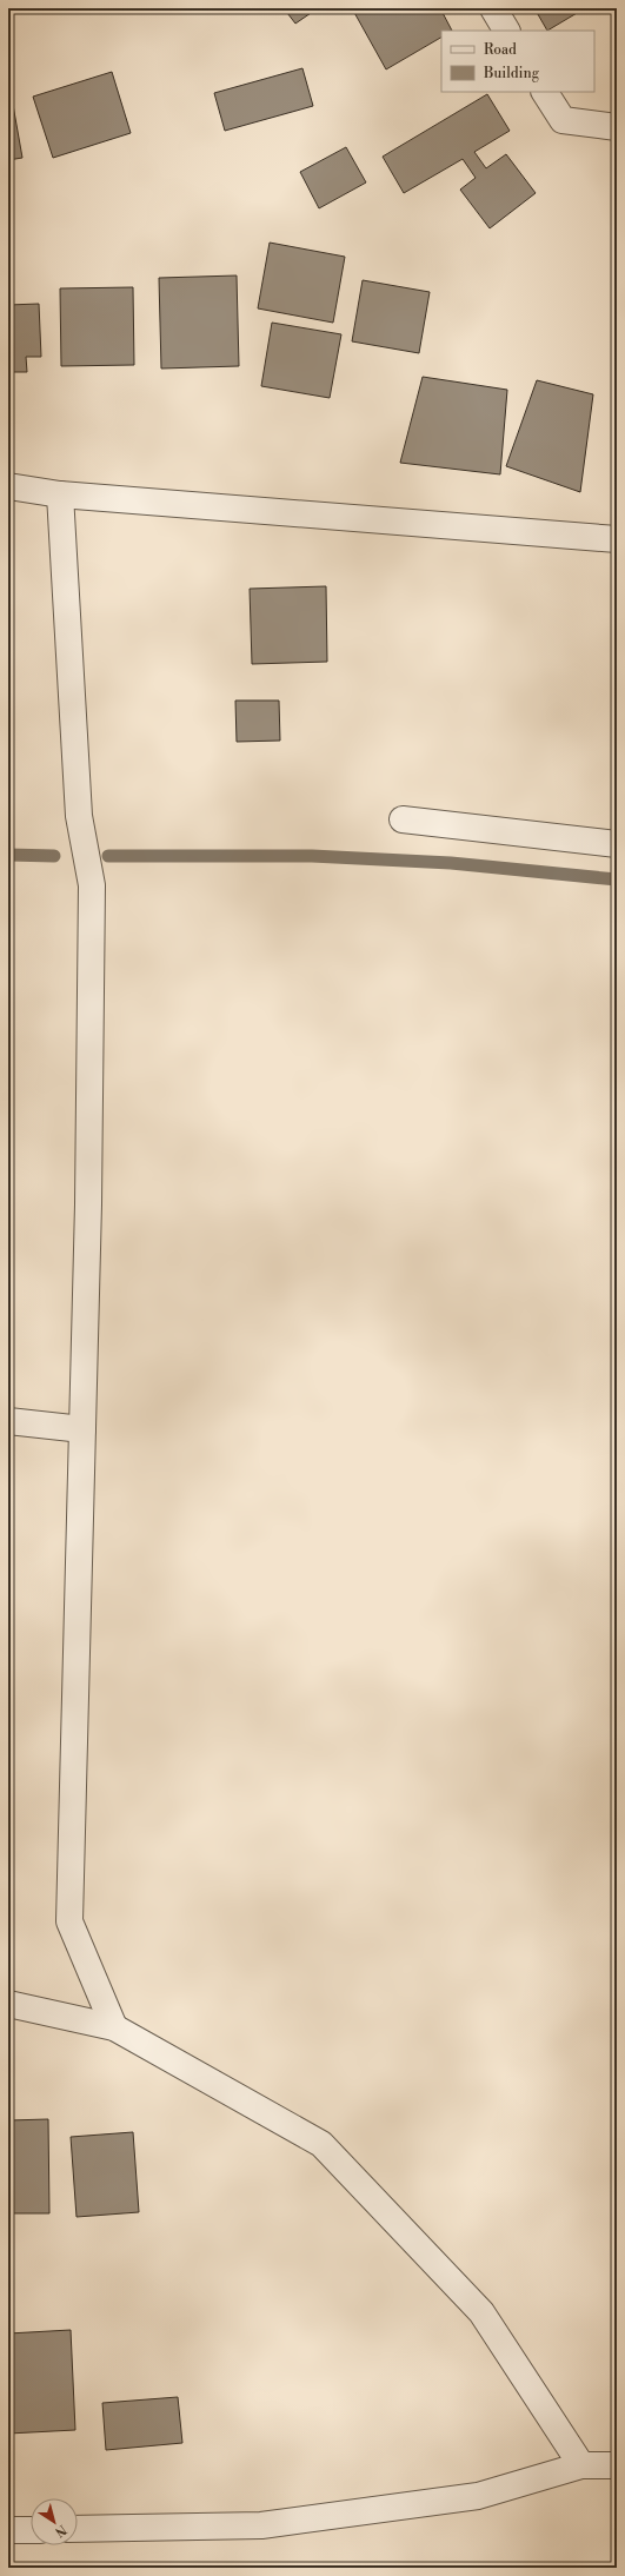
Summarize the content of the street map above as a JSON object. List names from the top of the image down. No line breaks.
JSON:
{"legend":["Road","Building"],"north":"bottom right"}
